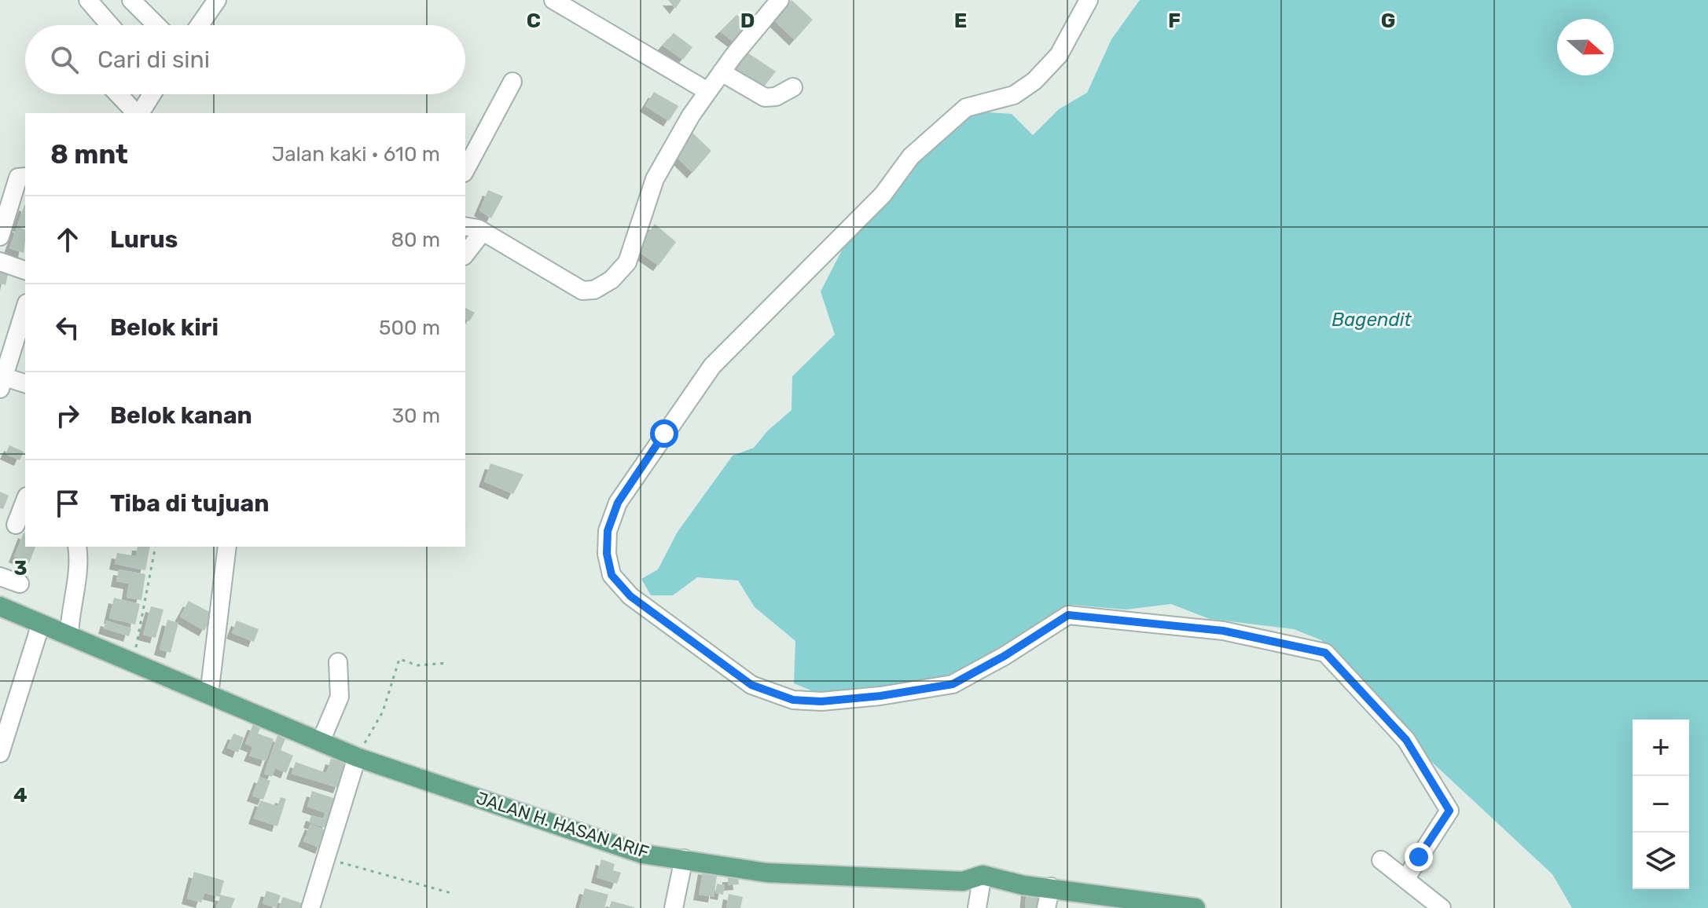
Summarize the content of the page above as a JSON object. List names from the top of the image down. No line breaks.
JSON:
{"streets":{"main road":["JALAN H. HASAN ARIF"]},"water":["Bagendit"],"north":"right","page":{"search":"Cari di sini","heading":["8 mnt","Jalan kaki · 610 m"],"list":[["Lurus","80 m"],["Belok kiri","500 m"],["Belok kanan","30 m"],"Tiba di tujuan"],"map_buttons":["+","−"]},"grid":{"columns":["C","D","E","F","G"],"rows":["3","4"]}}
